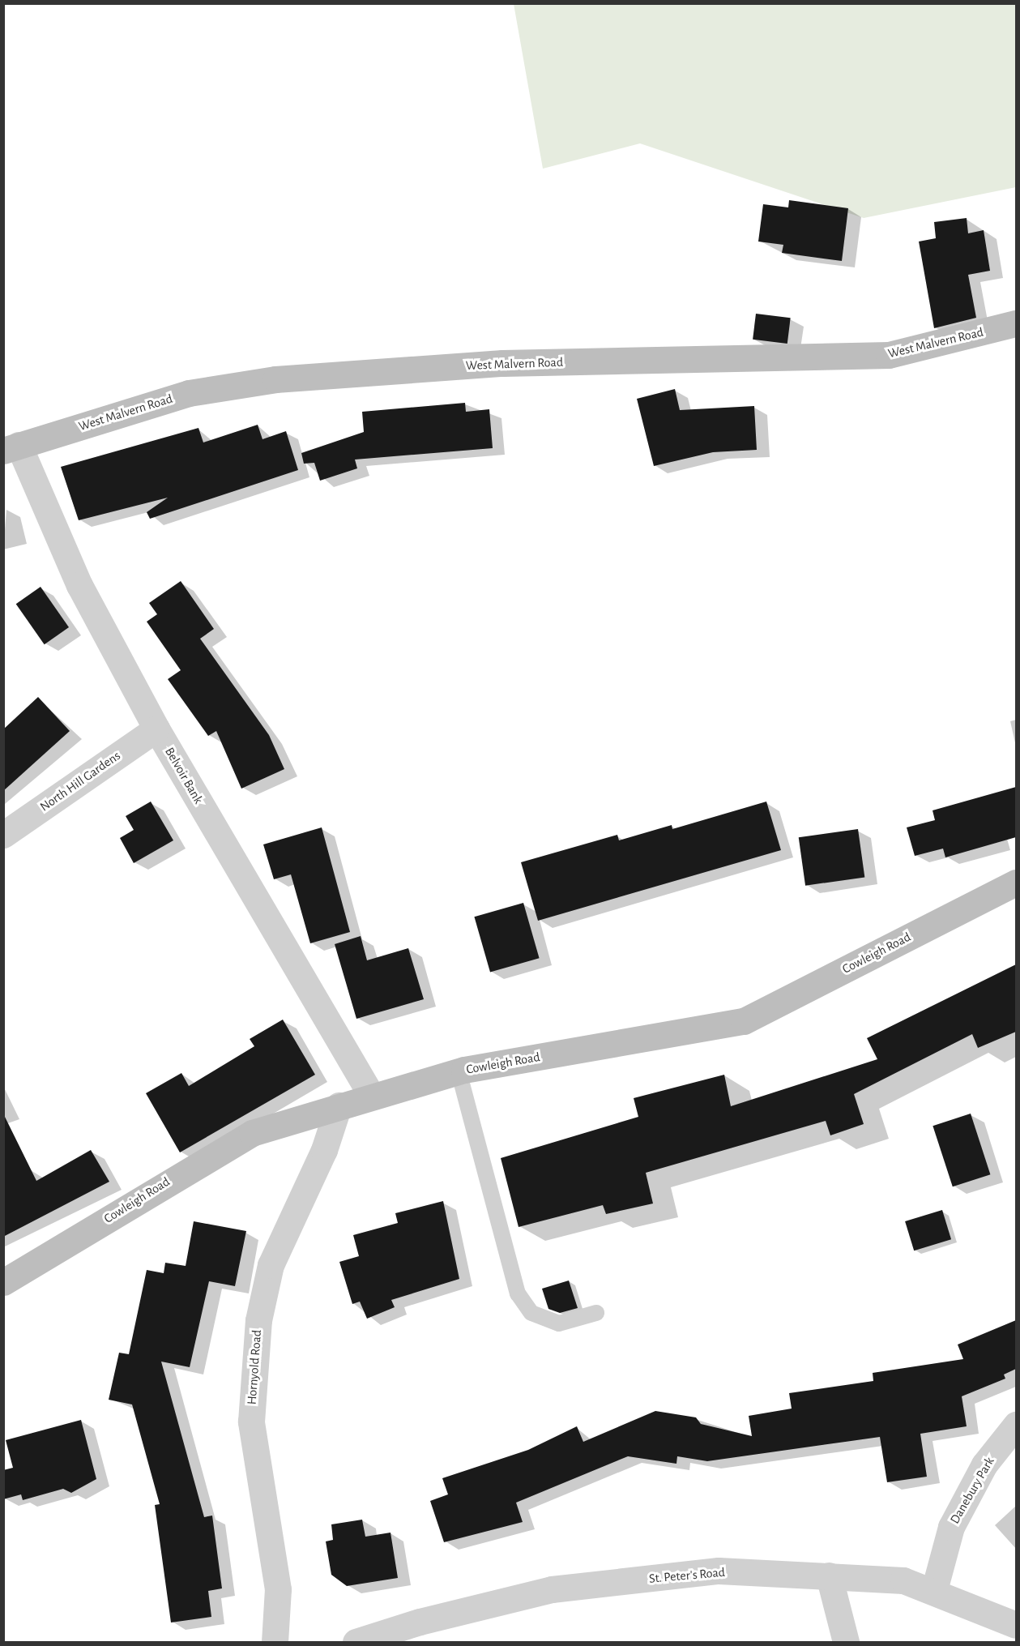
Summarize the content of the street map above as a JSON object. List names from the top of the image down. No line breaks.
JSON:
{"streets":{"main road":["West Malvern Road","Cowleigh Road"],"street":["Belvoir Bank","North Hill Gardens","Hornyold Road","Danebury Park","St. Peter's Road"]},"crossings":[["West Malvern Road","Belvoir Bank"],["Belvoir Bank","North Hill Gardens"],["Belvoir Bank","Cowleigh Road"],["Cowleigh Road","Hornyold Road"],["Danebury Park","St. Peter's Road"]]}
